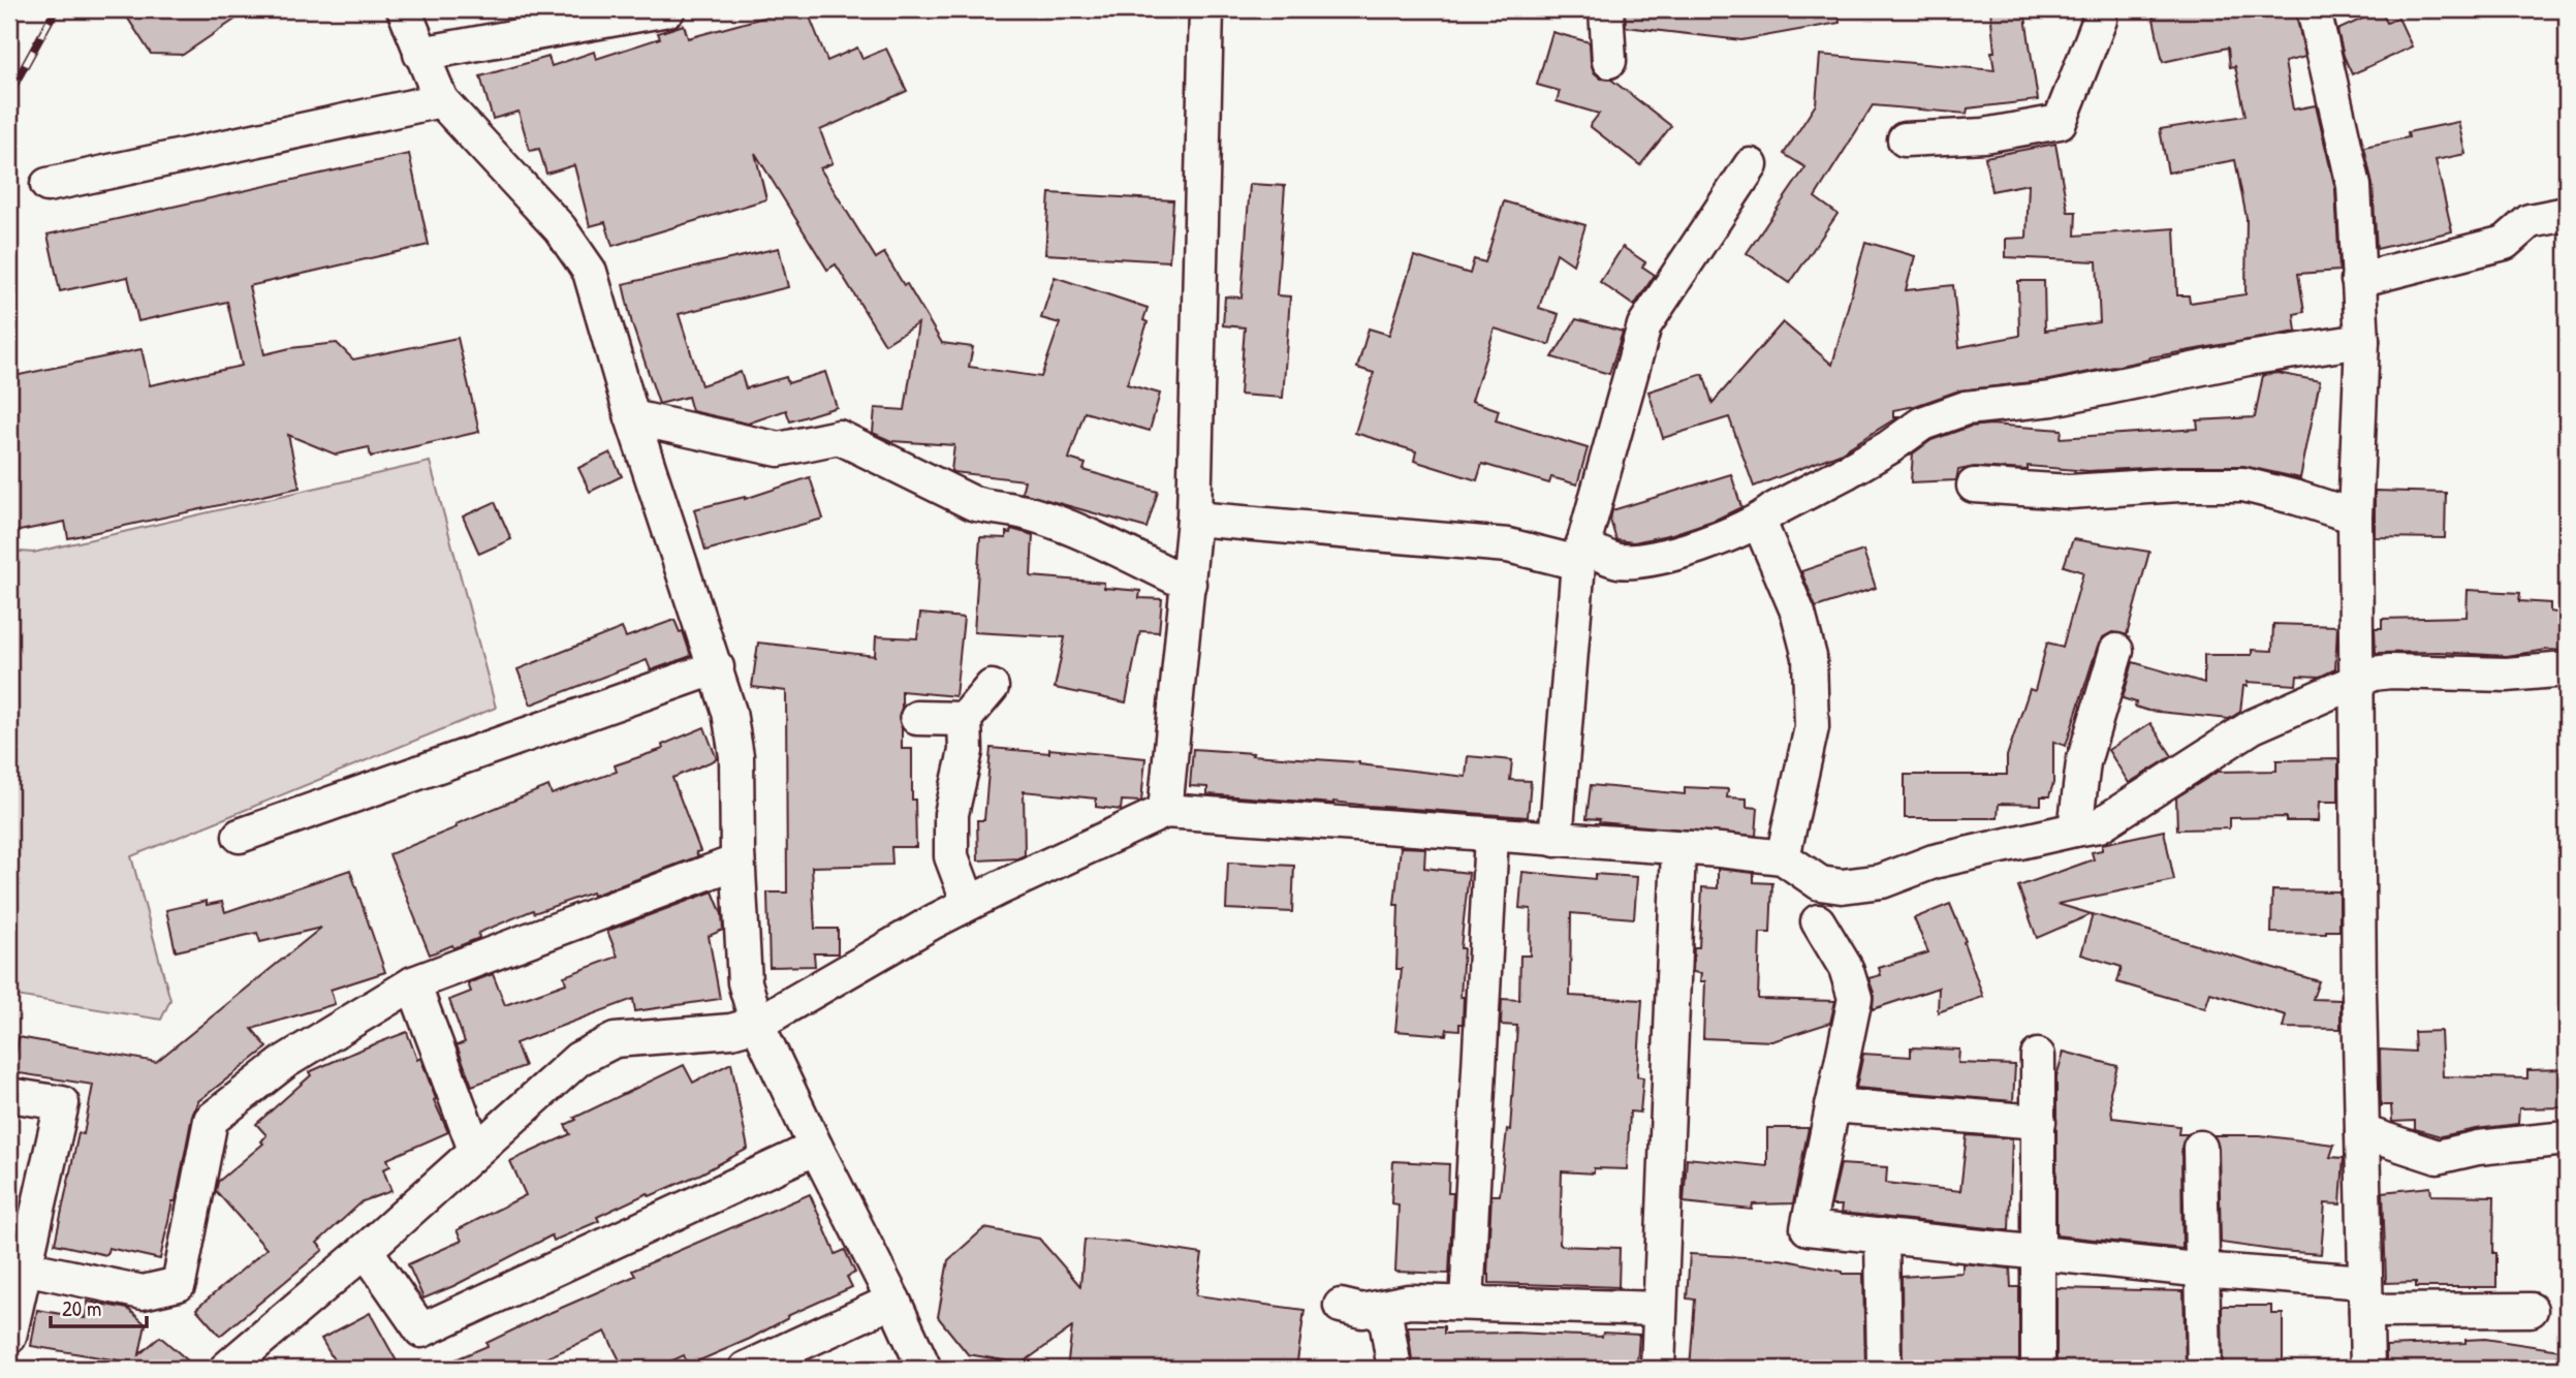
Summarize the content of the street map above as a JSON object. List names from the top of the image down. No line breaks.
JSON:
{"scale_bar":"20 m"}
